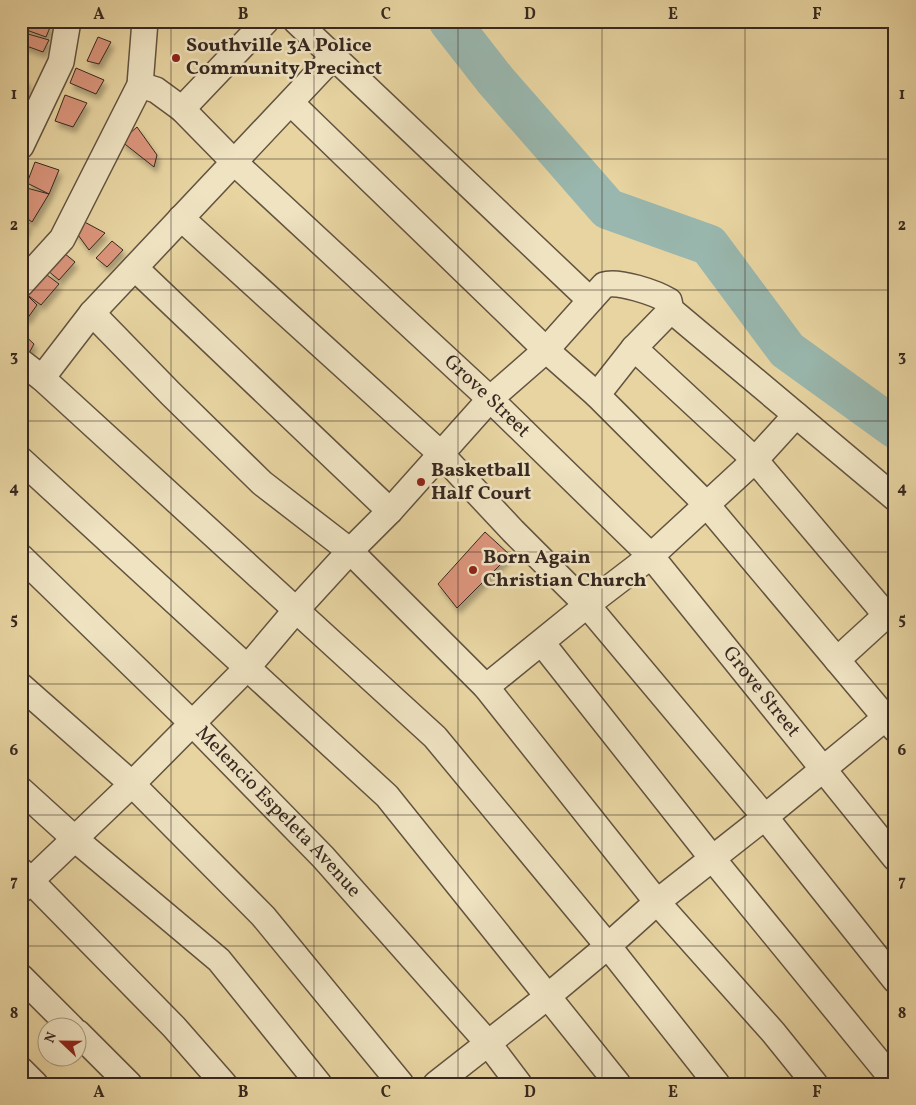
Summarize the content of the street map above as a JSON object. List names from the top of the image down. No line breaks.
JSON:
{"streets":{"street":["Grove Street","Melencio Espeleta Avenue"]},"places":["Southville 3A Police Community Precinct","Basketball Half Court","Born Again Christian Church"],"north":"left","grid":{"columns":["A","B","C","D","E","F"],"rows":["1","2","3","4","5","6","7","8"]}}
